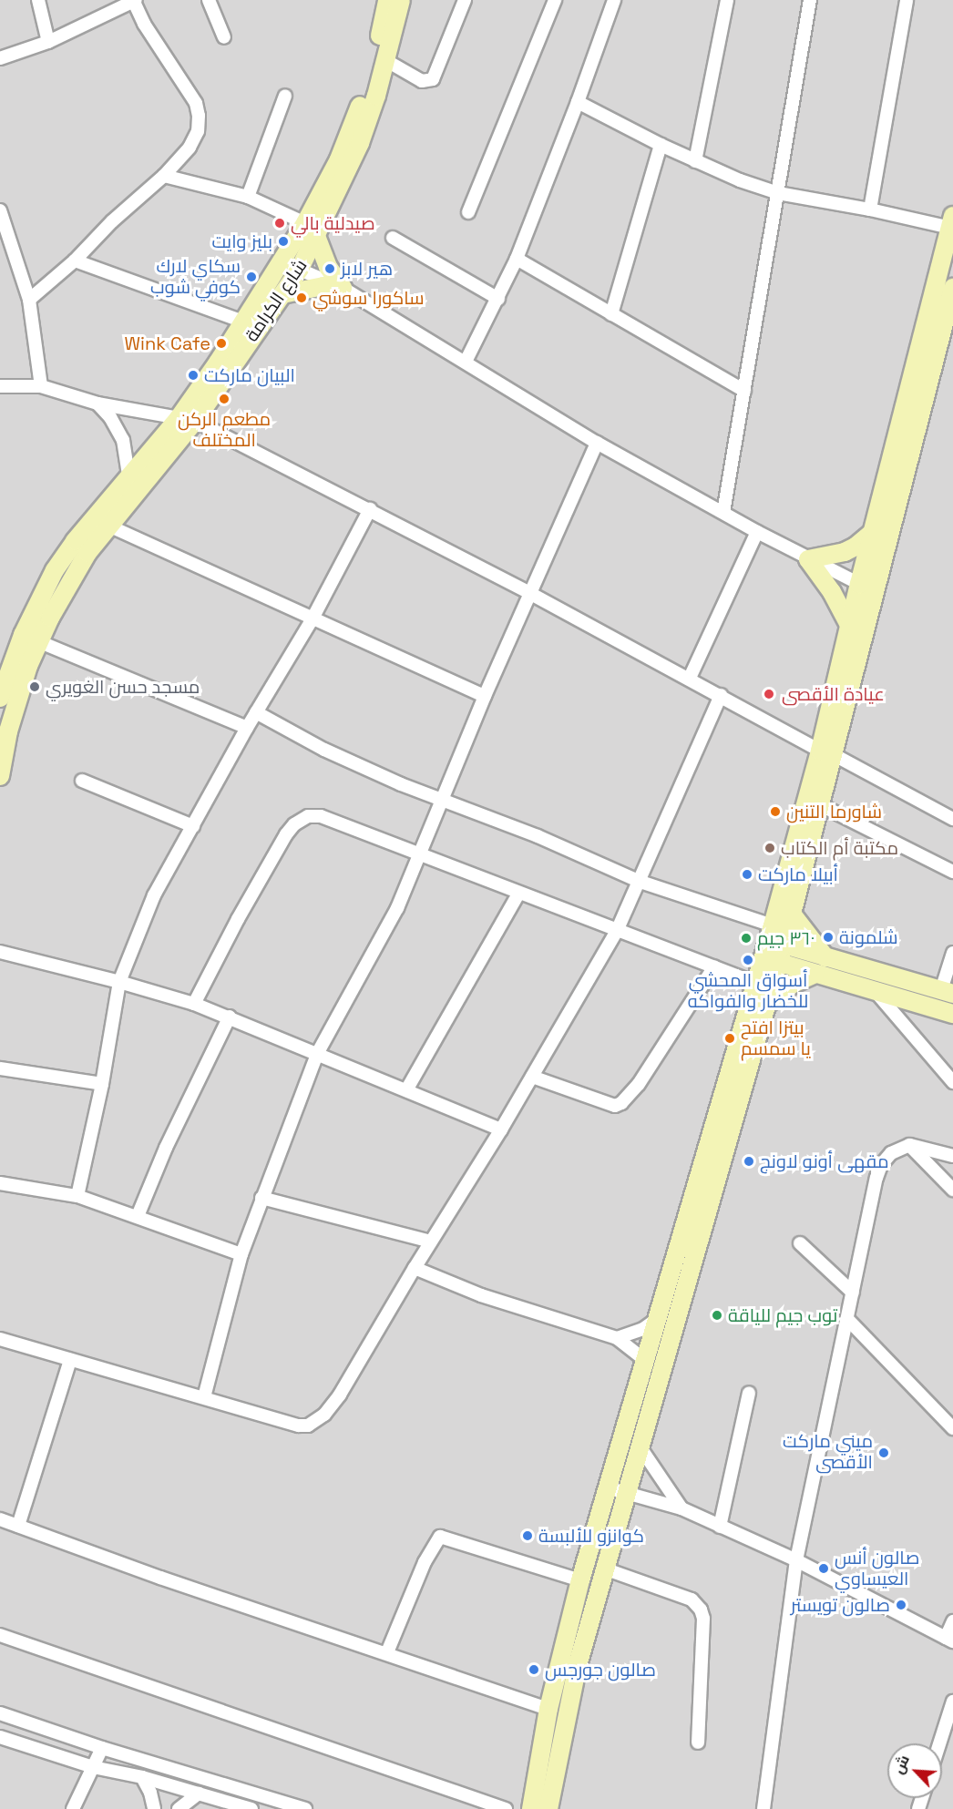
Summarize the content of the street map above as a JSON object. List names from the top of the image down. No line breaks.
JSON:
{"streets":{"street":["شارع الكرامة"]},"places":["صيدلية بالي","بليز وايت","هير لابز","سكاي لارك كوفي شوب","ساكورا سوشي","Wink Cafe","البيان ماركت","مطعم الركن المختلف","مسجد حسن الغويري","عيادة الأقصى","شاورما التنين","مكتبة أم الكتاب","أبيلا ماركت","شلمونة","٣٦٠ جيم","أسواق المحشي للخضار والفواكه","بيتزا افتح يا سمسم","مقهى أونو لاونج","توب جيم للياقة","ميني ماركت الأقصى","كوانزو للألبسة","صالون أنس العيساوي","صالون تويستر","صالون جورجس"],"north":"top left"}
